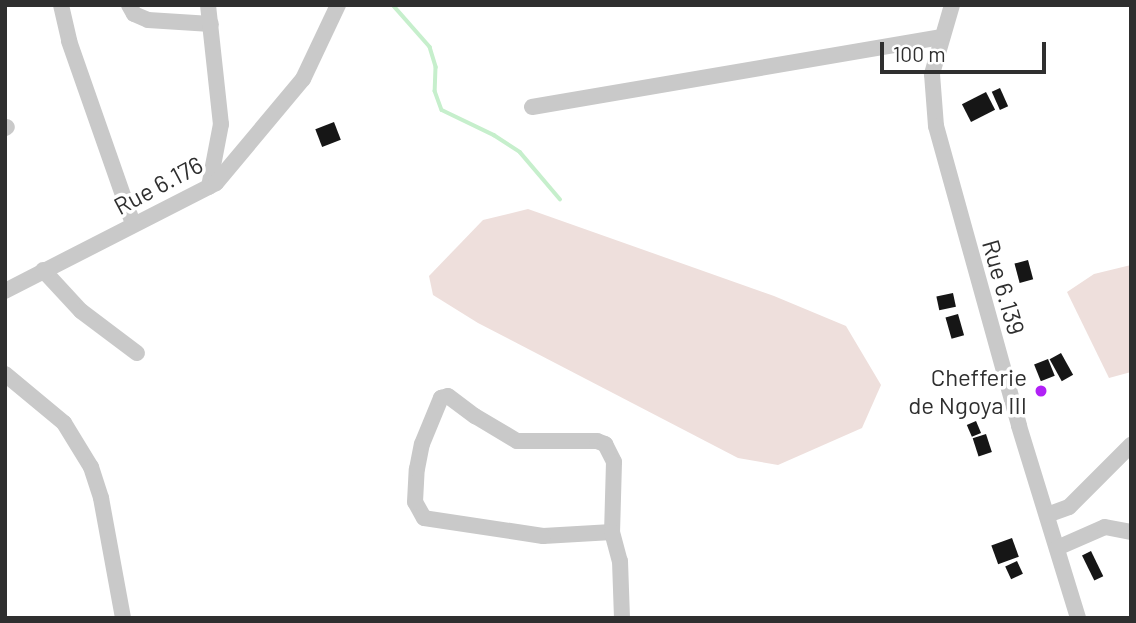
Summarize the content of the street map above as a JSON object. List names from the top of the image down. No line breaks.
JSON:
{"streets":{"street":["Rue 6.176","Rue 6.139"]},"places":["Chefferie de Ngoya III"],"scale_bar":"100 m"}
